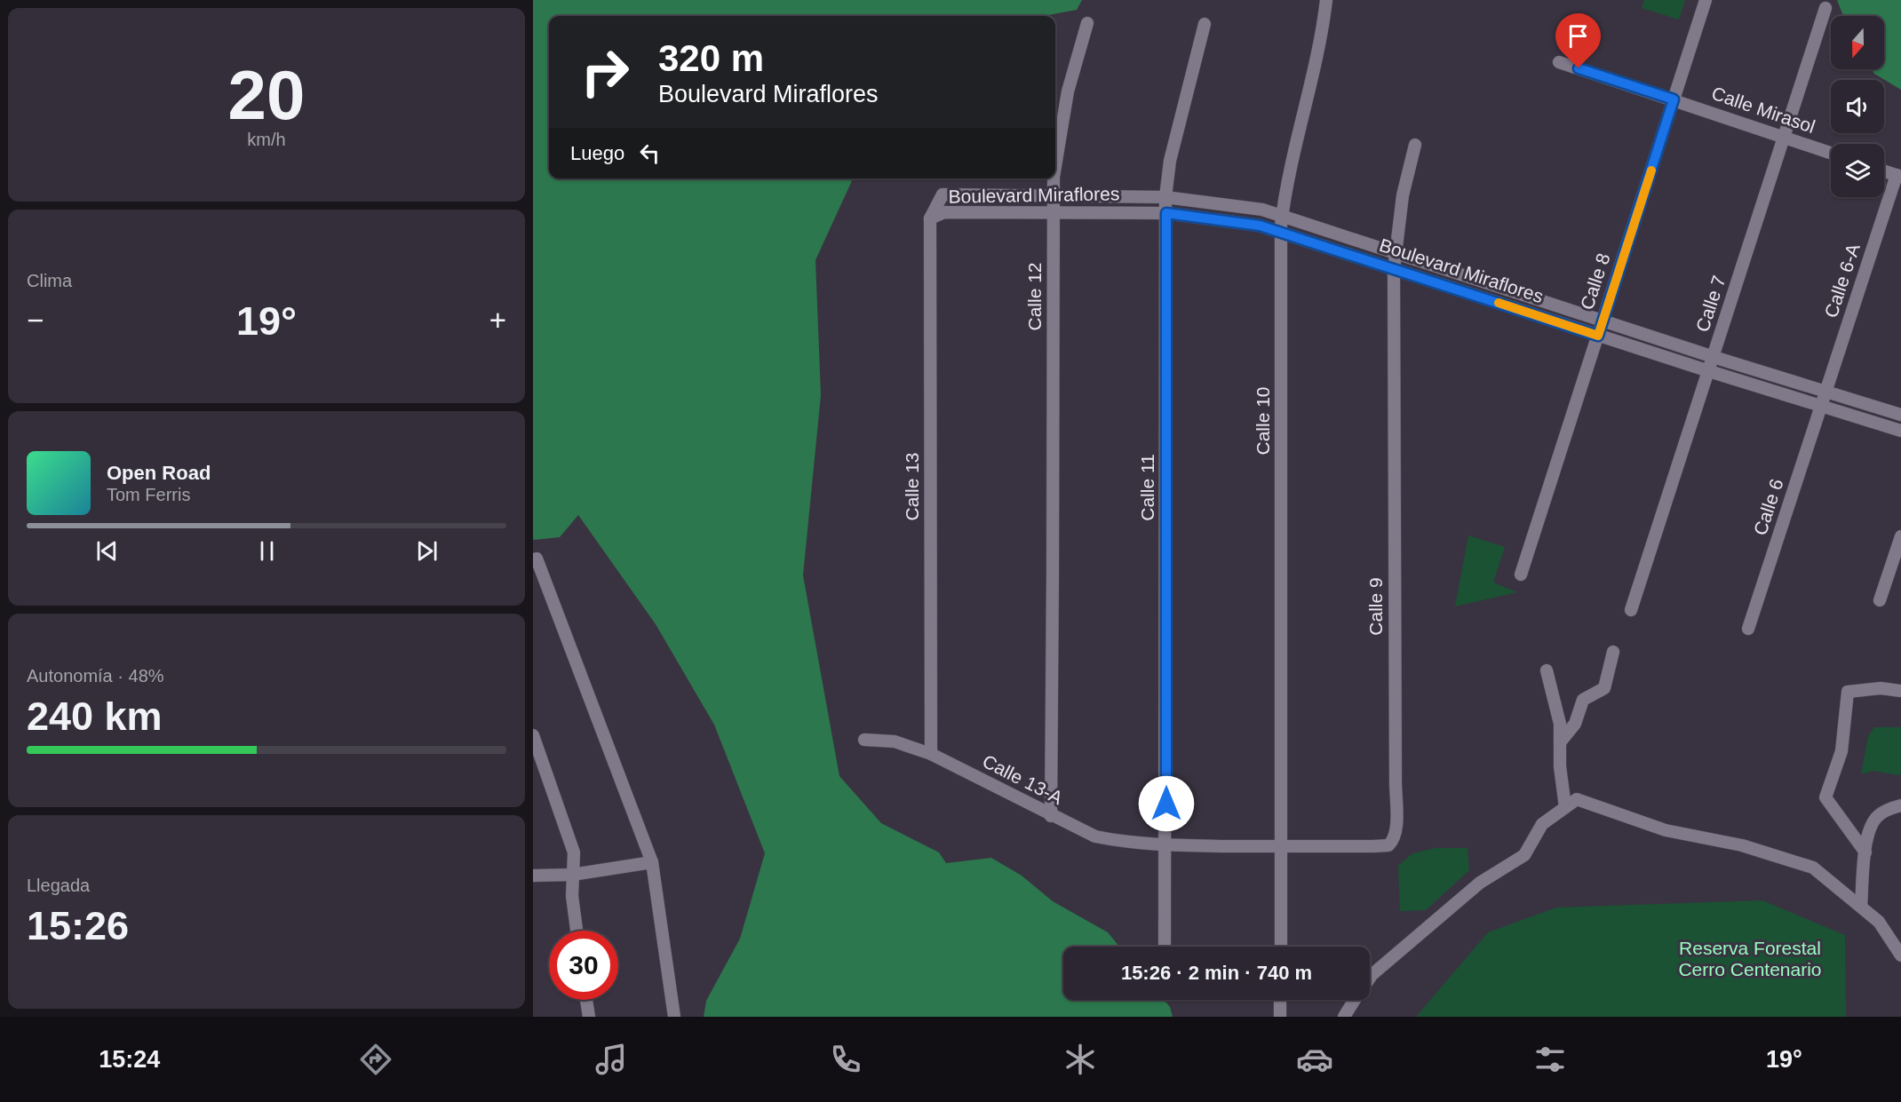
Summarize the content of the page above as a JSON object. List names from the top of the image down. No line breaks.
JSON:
{"streets":{"street":["Calle Mirasol","Boulevard Miraflores","Calle 6-A","Calle 8","Calle 12","Calle 7","Calle 10","Calle 13","Calle 11","Calle 6","Calle 9","Calle 13-A"]},"crossings":[["Calle Mirasol","Calle 8"],["Calle Mirasol","Calle 7"],["Boulevard Miraflores","Calle 6-A"],["Boulevard Miraflores","Calle 8"],["Boulevard Miraflores","Calle 12"],["Boulevard Miraflores","Calle 7"],["Boulevard Miraflores","Calle 10"],["Boulevard Miraflores","Calle 13"],["Boulevard Miraflores","Calle 11"],["Boulevard Miraflores","Calle 6"],["Boulevard Miraflores","Calle 9"],["Calle 6-A","Calle 6"],["Calle 12","Calle 13-A"],["Calle 10","Calle 9"],["Calle 13","Calle 13-A"],["Calle 11","Calle 9"],["Calle 11","Calle 13-A"],["Calle 9","Calle 13-A"]],"parks":["Reserva Forestal Cerro Centenario"],"north":"bottom","page":{"tile":[["20","km/h"],"Clima",["Autonomía · 48%","240 km"],["Llegada","15:26"]],"turn":["320 m","Boulevard Miraflores"],"then":"Luego","heat":["−","19°","+"],"song":["Open Road","Tom Ferris"],"limit":"30","trip":"15:26 · 2 min · 740 m","tabs":["15:24","19°"]}}
